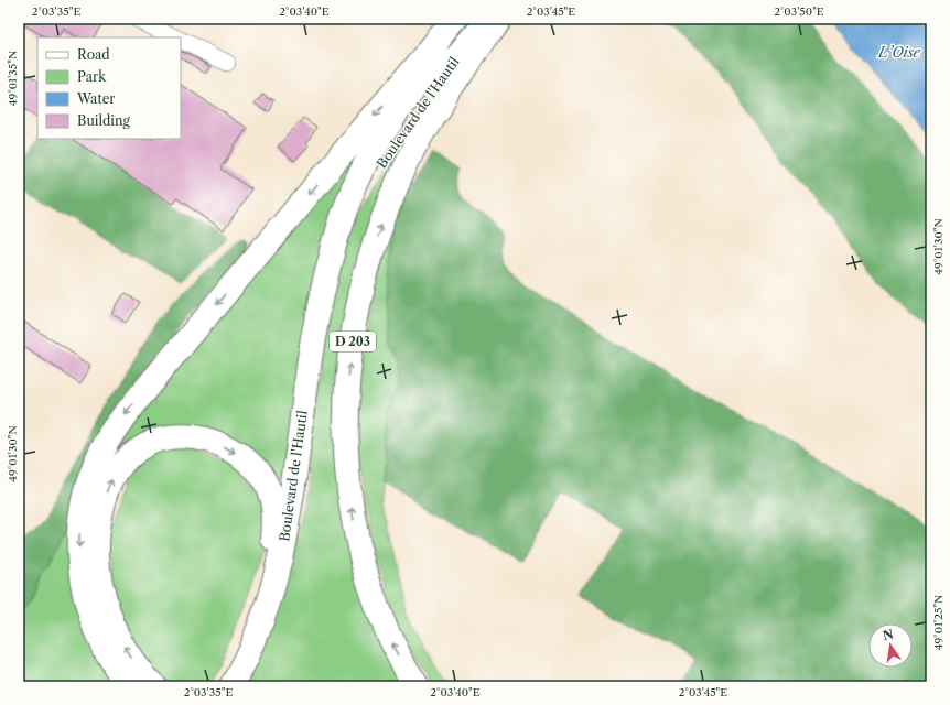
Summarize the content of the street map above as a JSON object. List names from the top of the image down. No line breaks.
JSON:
{"streets":{"main road":["Boulevard de l'Hautil","D 203"]},"water":["L’Oise"],"legend":["Road","Park","Water","Building"],"north":"top","coordinates":["2°03'35\"E","2°03'40\"E","2°03'45\"E","2°03'50\"E","49°01'35\"N","49°01'30\"N","49°01'25\"N"]}
